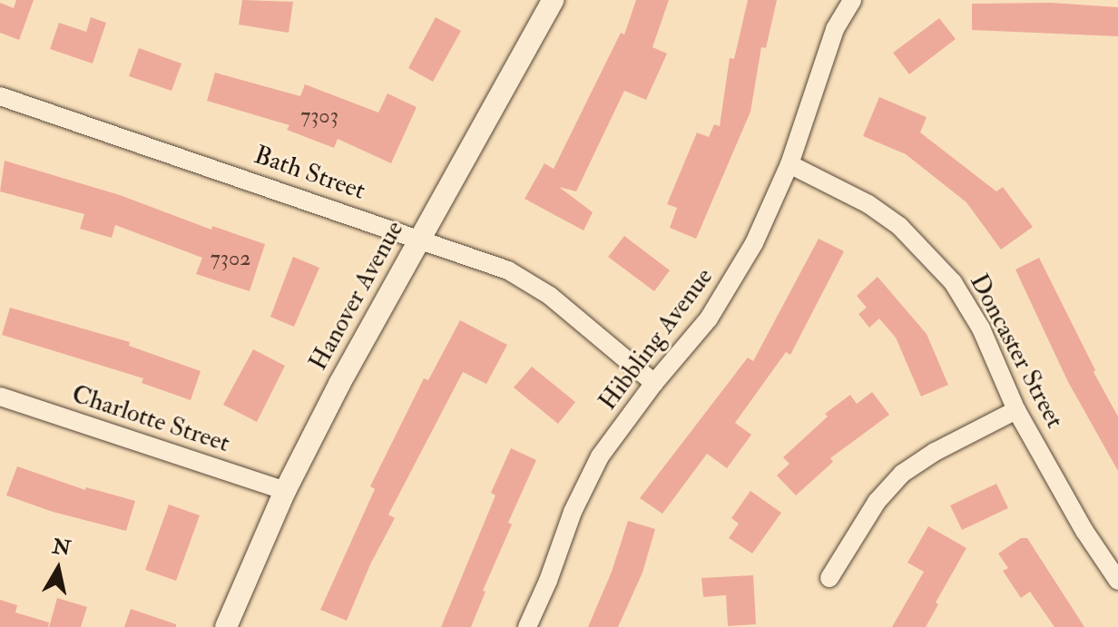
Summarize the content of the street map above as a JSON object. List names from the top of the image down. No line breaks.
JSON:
{"streets":{"street":["Bath Street","Hanover Avenue","Hibbling Avenue","Doncaster Street","Charlotte Street"]},"crossings":[["Bath Street","Hanover Avenue"],["Bath Street","Hibbling Avenue"],["Hanover Avenue","Charlotte Street"],["Hibbling Avenue","Doncaster Street"]],"house_numbers":["7303","7302"],"north":"top"}
